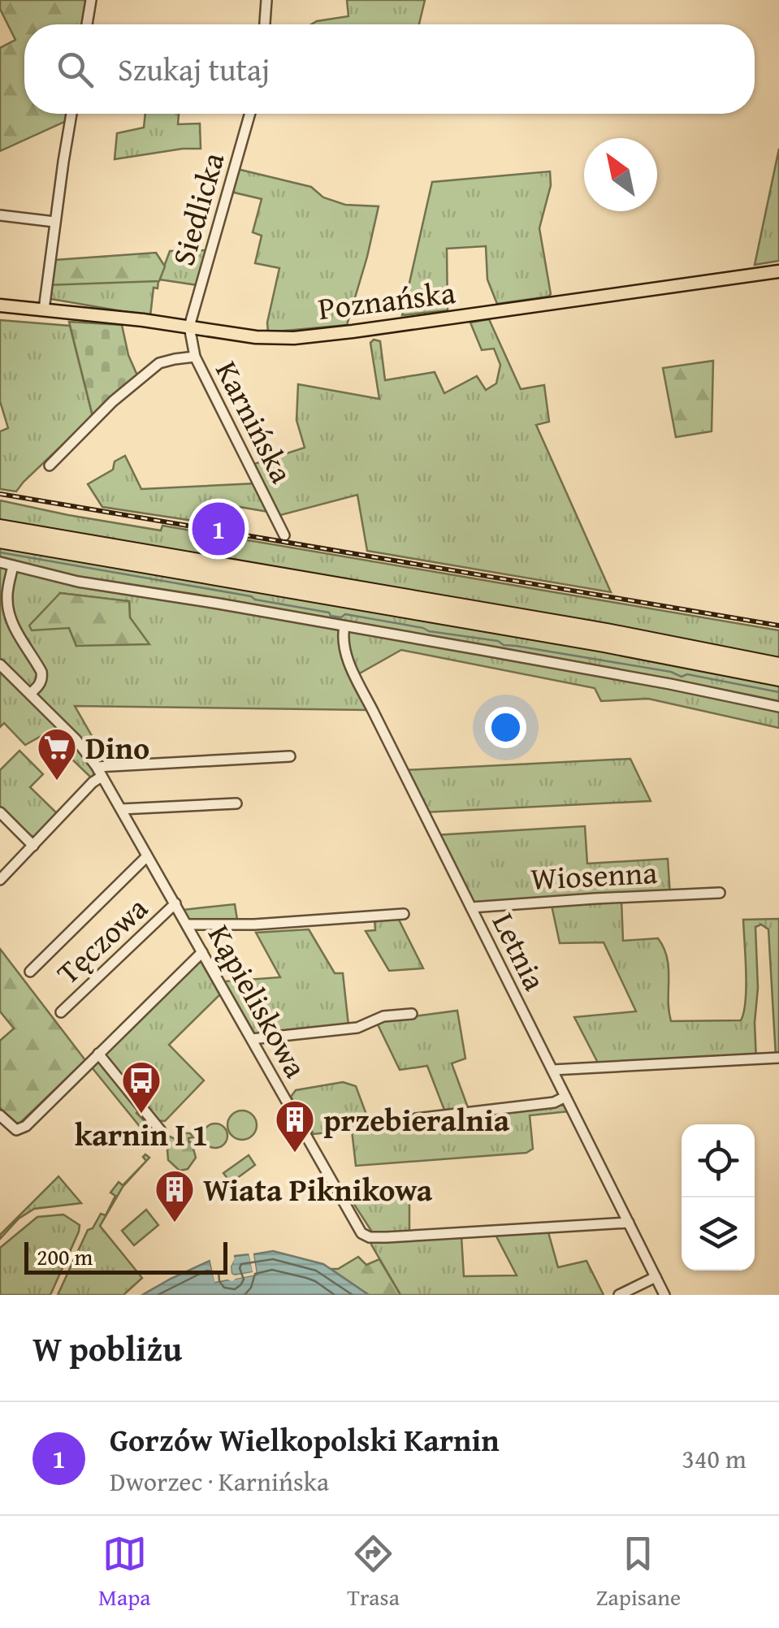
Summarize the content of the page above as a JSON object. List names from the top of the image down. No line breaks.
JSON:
{"streets":{"main road":["Poznańska"],"street":["Siedlicka","Karnińska","Wiosenna","Tęczowa","Letnia","Kąpieliskowa"]},"crossings":[["Siedlicka","Poznańska"],["Siedlicka","Karnińska"],["Poznańska","Karnińska"],["Wiosenna","Letnia"],["Tęczowa","Kąpieliskowa"],["Letnia","Kąpieliskowa"]],"places":{"supermarket":["Dino"],"bus stop":["karnin I 1"],"building":["przebieralnia","Wiata Piknikowa"]},"scale_bar":"200 m","north":"top left","page":{"search":"Szukaj tutaj","pins":"1","scale":"200 m","heading":"W pobliżu","list":[{"mark":"1","name":"Gorzów Wielkopolski Karnin","note":"Dworzec · Karnińska","value":"340 m"}],"nav":["Mapa","Trasa","Zapisane"]}}
